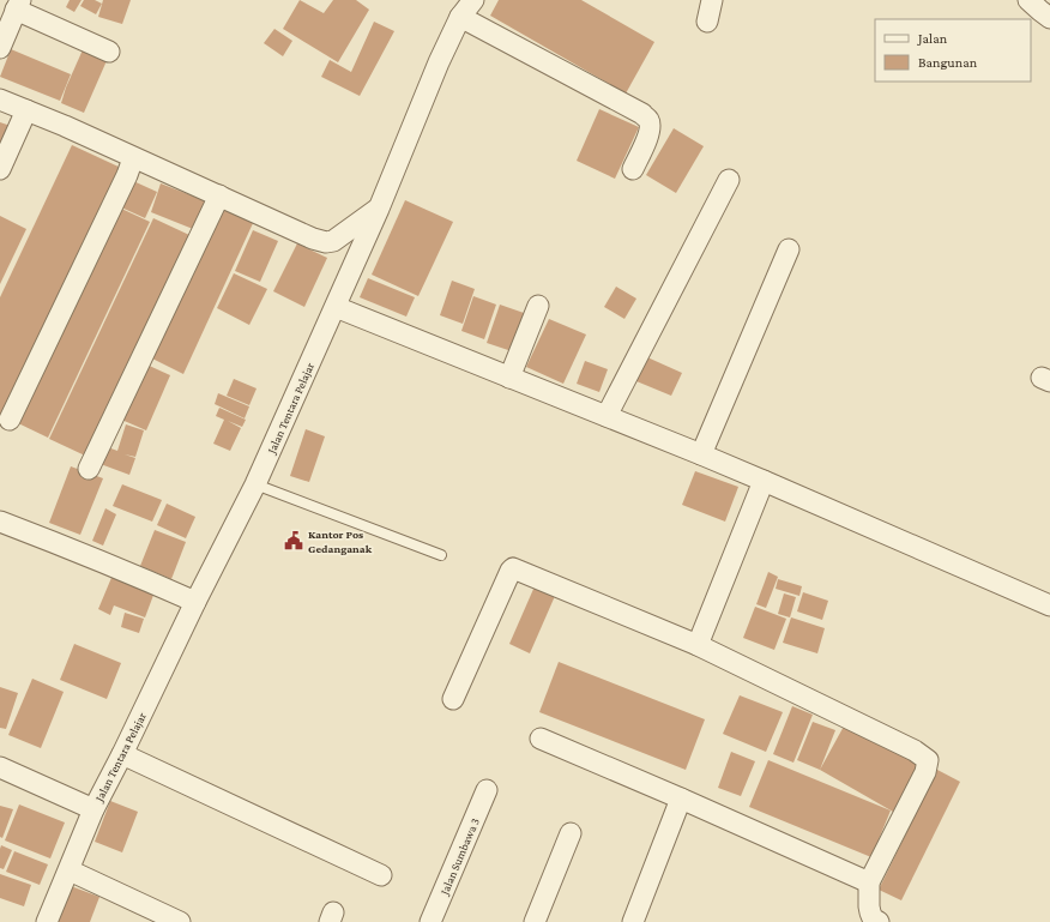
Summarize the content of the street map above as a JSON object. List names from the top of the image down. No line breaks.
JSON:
{"streets":{"street":["Jalan Tentara Pelajar","Jalan Sumbawa 3"]},"places":{"public building":["Kantor Pos Gedanganak"]},"legend":["Jalan","Bangunan"]}
